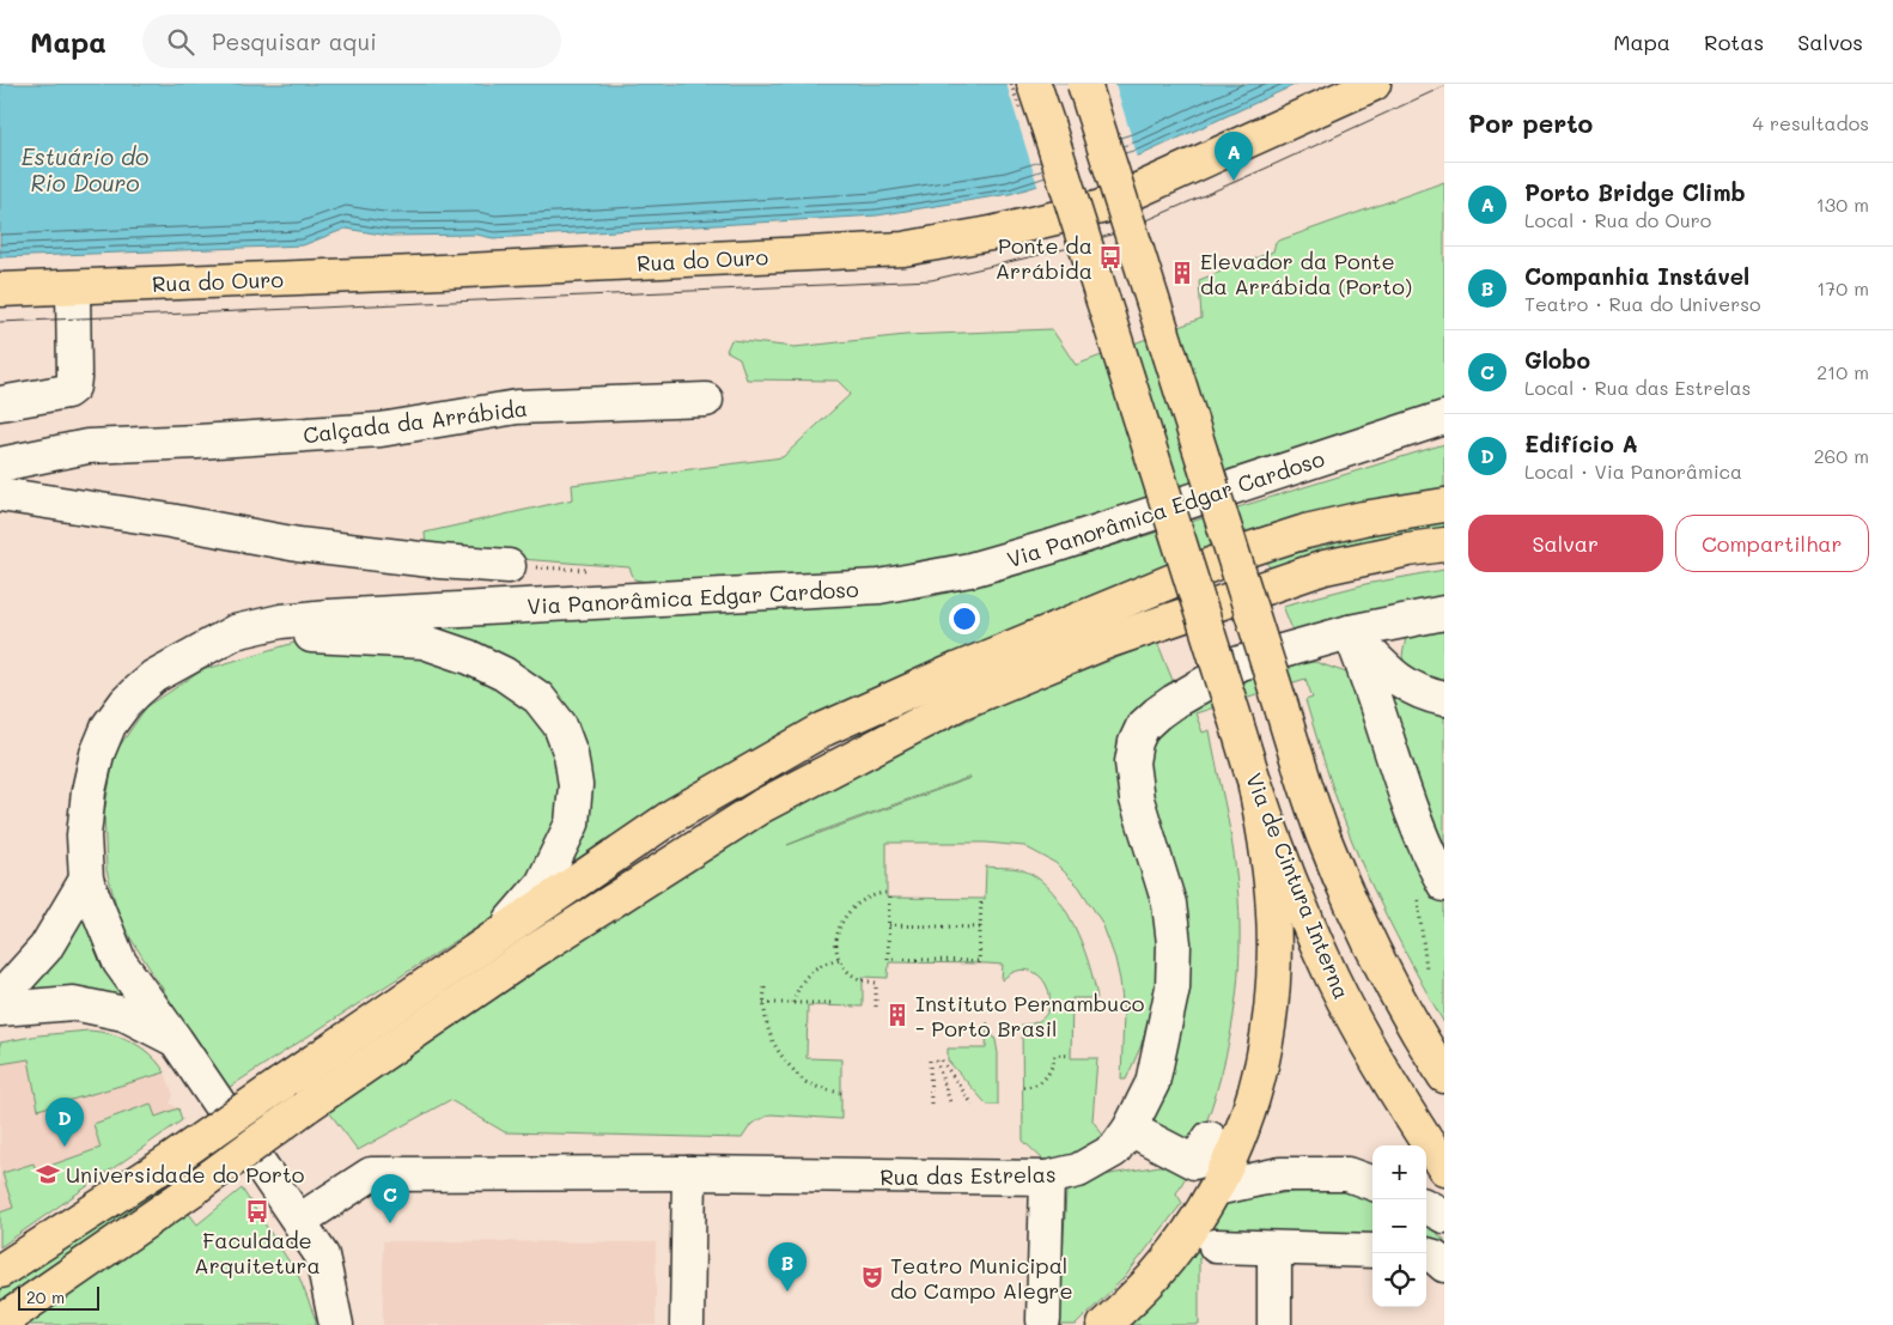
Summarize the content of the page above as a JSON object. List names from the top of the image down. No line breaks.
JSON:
{"streets":{"main road":["Rua do Ouro","Via de Cintura Interna"],"street":["Calçada da Arrábida","Via Panorâmica Edgar Cardoso","Rua das Estrelas"]},"crossings":[["Via Panorâmica Edgar Cardoso","Rua das Estrelas"]],"water":["Estuário do Rio Douro"],"places":{"bus stop":["Ponte da Arrábida","Faculdade Arquitetura"],"building":["Elevador da Ponte da Arrábida (Porto)","Instituto Pernambuco - Porto Brasil"],"school or university":["Universidade do Porto"],"theatre":["Teatro Municipal do Campo Alegre"]},"scale_bar":"20 m","page":{"header":"Mapa","search":"Pesquisar aqui","nav":["Mapa","Rotas","Salvos"],"heading":["Por perto","4 resultados"],"pins":["A","D","C","B"],"list":[{"mark":"A","name":"Porto Bridge Climb","note":"Local · Rua do Ouro","value":"130 m"},{"mark":"B","name":"Companhia Instável","note":"Teatro · Rua do Universo","value":"170 m"},{"mark":"C","name":"Globo","note":"Local · Rua das Estrelas","value":"210 m"},{"mark":"D","name":"Edifício A","note":"Local · Via Panorâmica","value":"260 m"}],"buttons":["Salvar","Compartilhar"],"map_buttons":["+","−"],"scale":"20 m"}}
